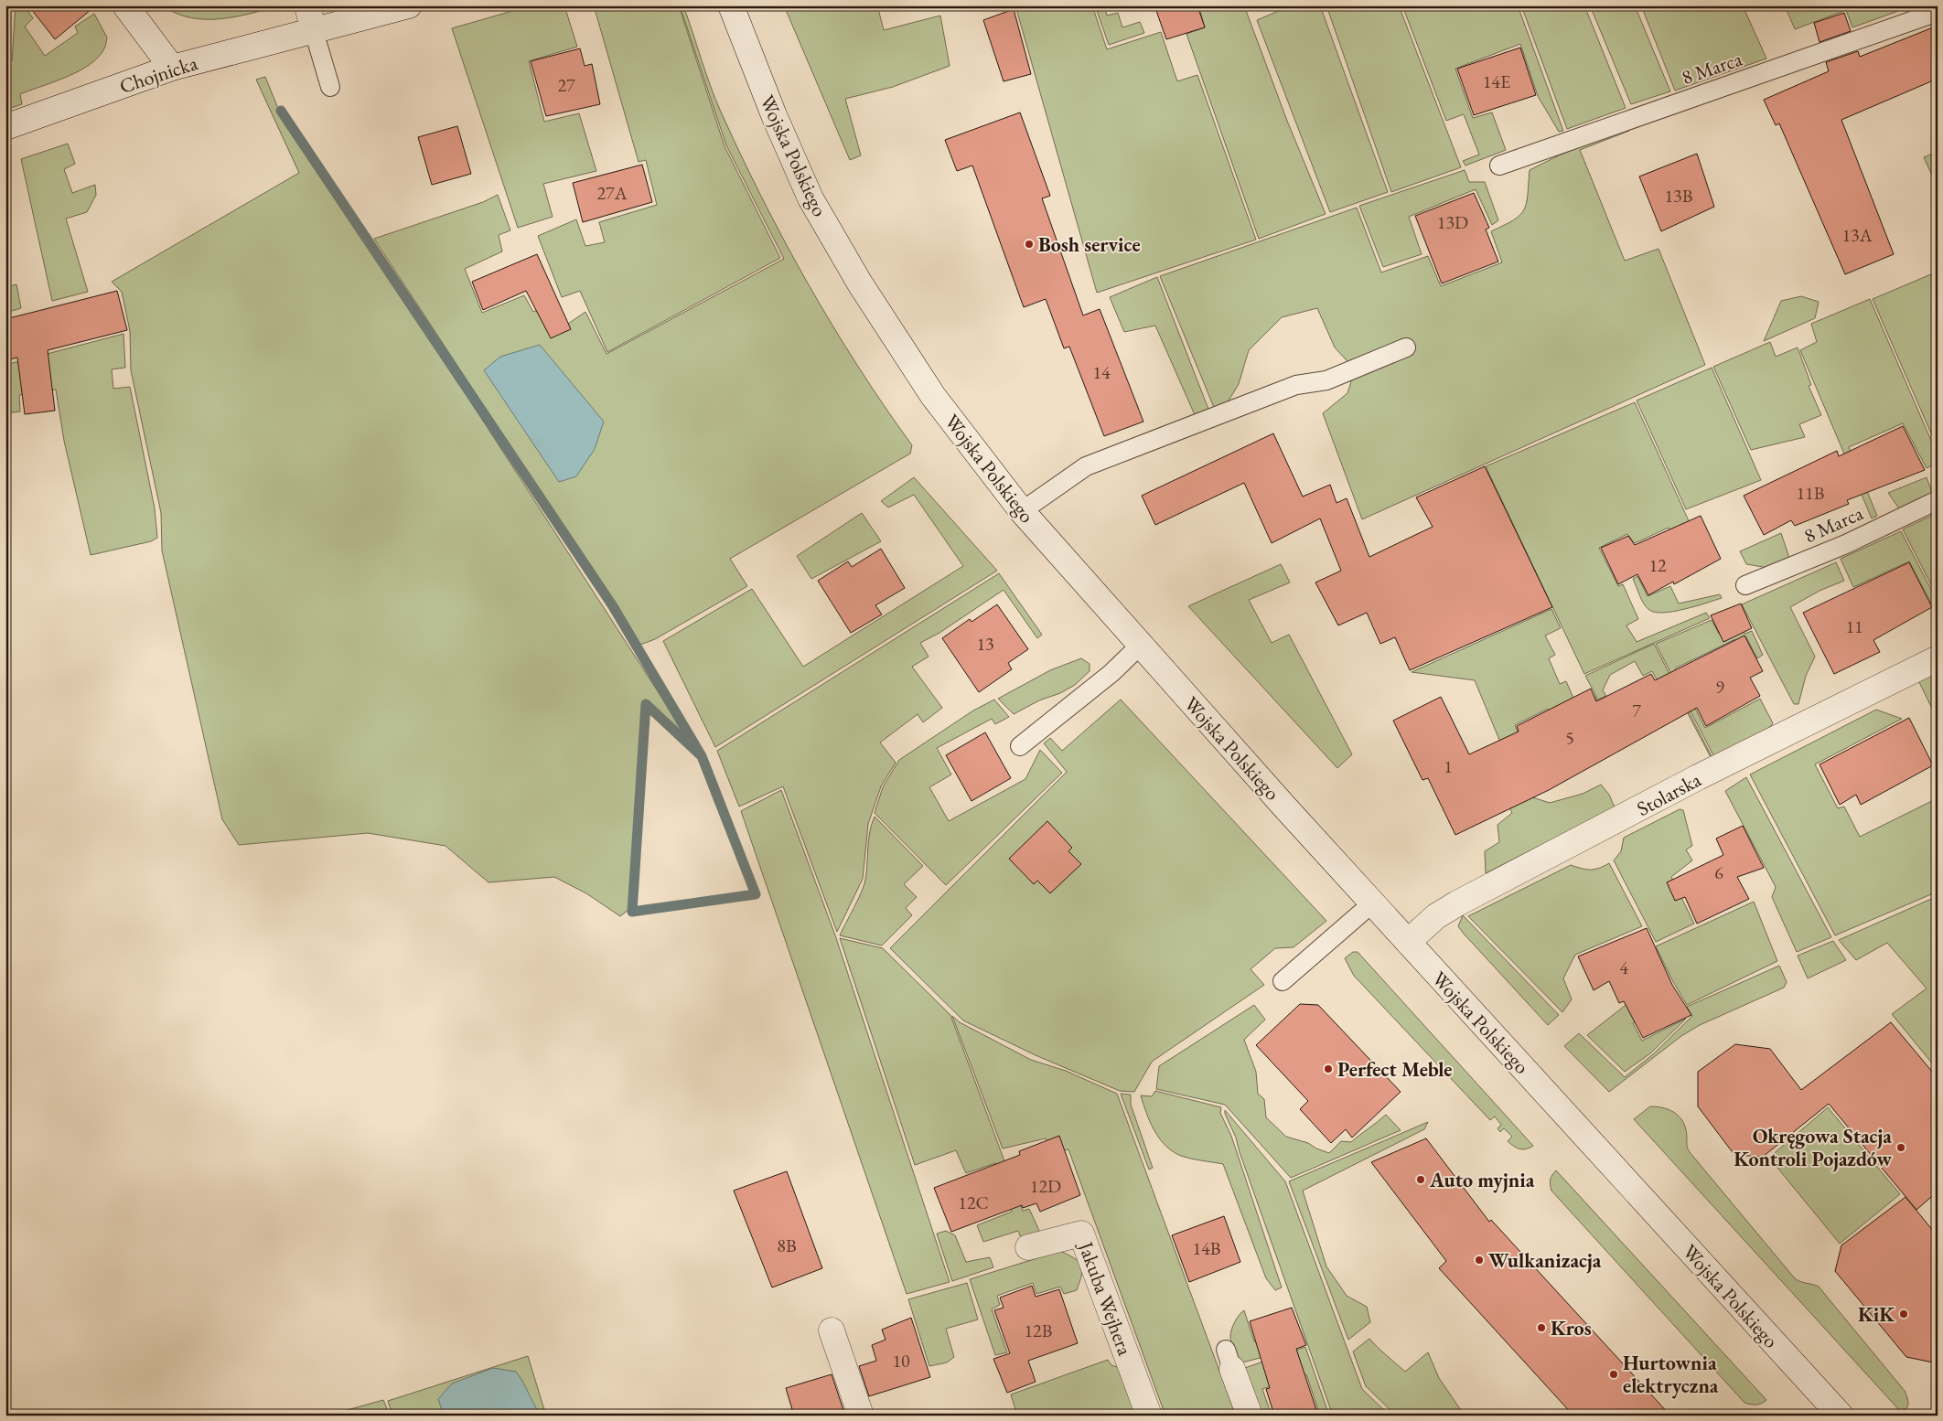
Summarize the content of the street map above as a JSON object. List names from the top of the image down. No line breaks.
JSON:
{"streets":{"street":["Chojnicka","Wojska Polskiego","Stolarska","Jakuba Wejhera"],"lane":["8 Marca"]},"crossings":[["Wojska Polskiego","Stolarska"]],"places":["Bosh service","Perfect Meble","Okręgowa Stacja Kontroli Pojazdów","Auto myjnia","Wulkanizacja","KiK","Kros","Hurtownia elektryczna"],"house_numbers":["14E","27","27A","13B","13D","13A","14","11B","12","11","13","9","7","5","1","6","4","12D","12C","8B","14B","12B","10"]}
